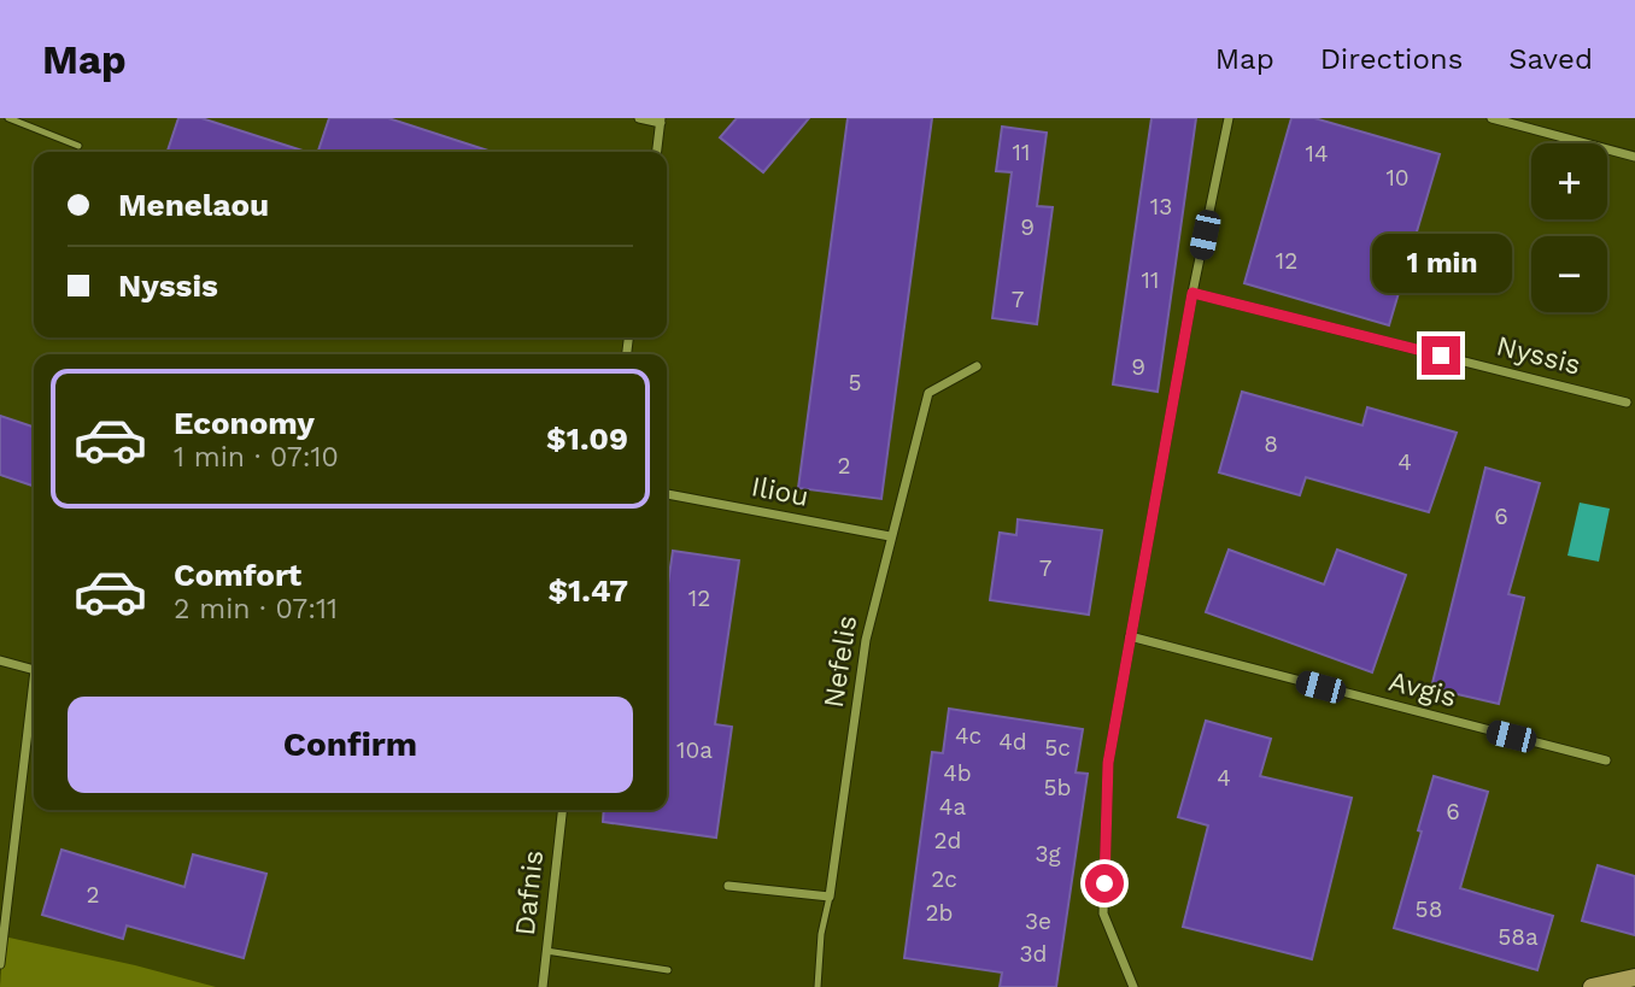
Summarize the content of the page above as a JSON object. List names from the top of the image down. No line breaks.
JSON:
{"streets":{"street":["Nyssis","Iliou","Nefelis","Avgis","Dafnis"]},"crossings":[["Iliou","Nefelis"]],"house_numbers":["11","14","10","13","9","12","11","7","9","5","8","4","2","6","7","12","4c","4d","5c","10a","4b","4","5b","4a","6","2d","3g","2c","2","58","2b","3e","58a","3d"],"page":{"header":"Map","nav":["Map","Directions","Saved"],"map_buttons":["+","−"],"banner":["Menelaou","Nyssis"],"bubble":"1 min","list":[{"name":"Economy","note":"1 min · 07:10","value":"$1.09"},{"name":"Comfort","note":"2 min · 07:11","value":"$1.47"}],"buttons":"Confirm"}}
